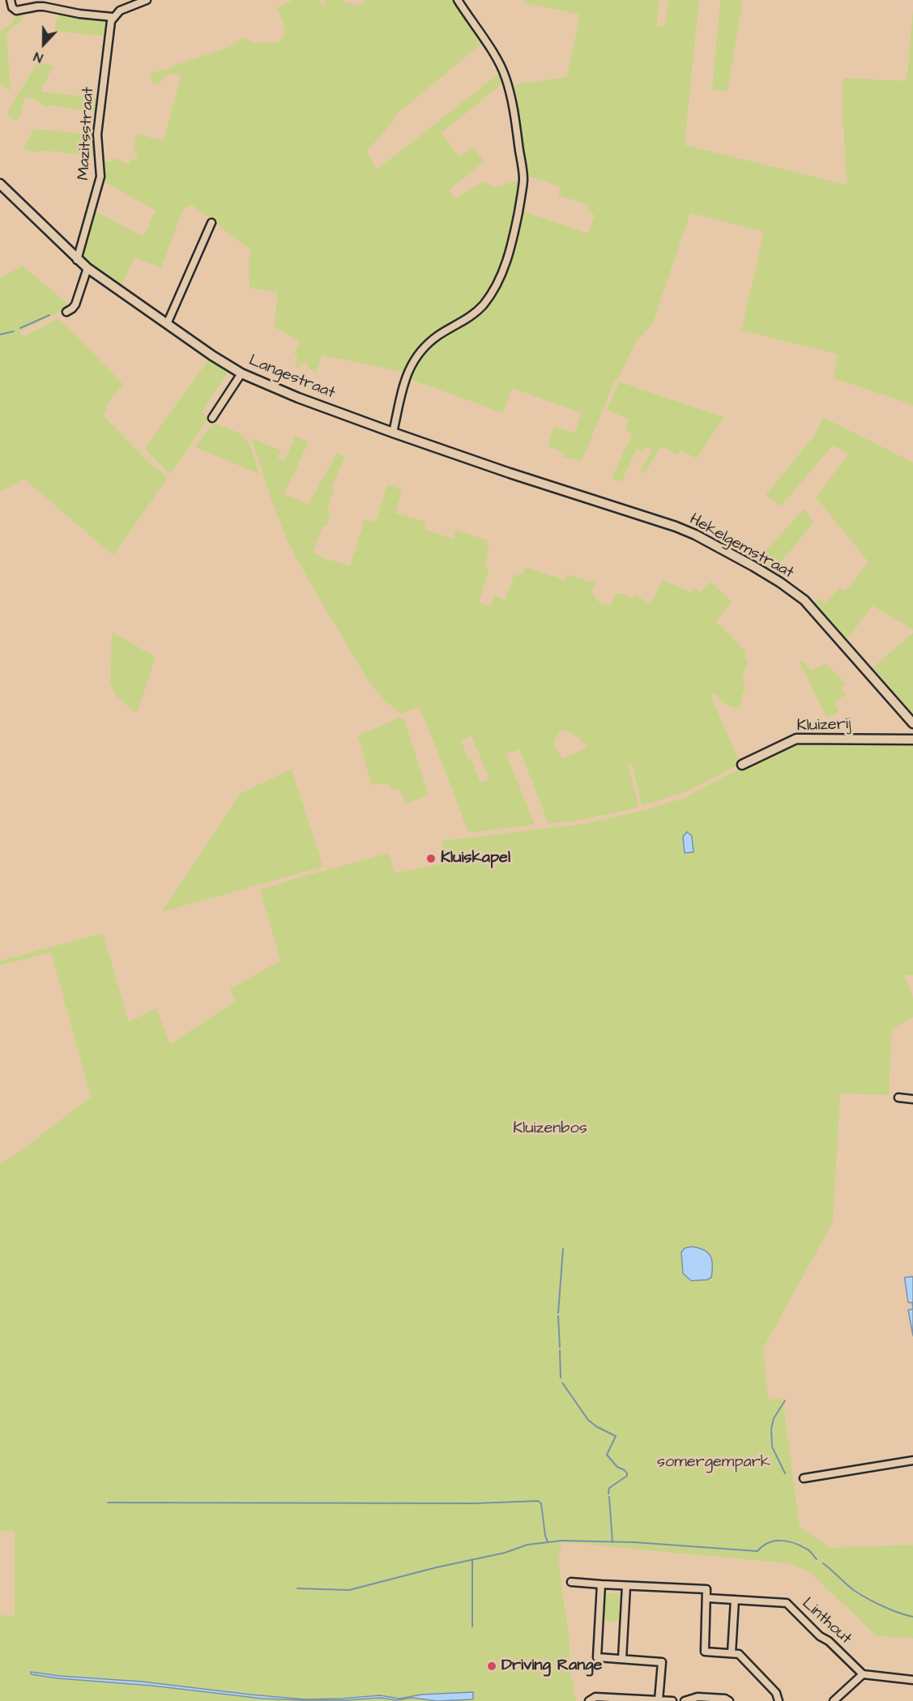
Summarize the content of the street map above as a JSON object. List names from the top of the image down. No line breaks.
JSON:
{"streets":{"street":["Mazitsstraat","Langestraat","Hekelgemstraat","Kluizerij","Linthout"]},"crossings":[["Mazitsstraat","Langestraat"],["Langestraat","Hekelgemstraat"]],"parks":["Kluizenbos","somergempark"],"places":["Kluiskapel","Driving Range"],"north":"bottom"}
